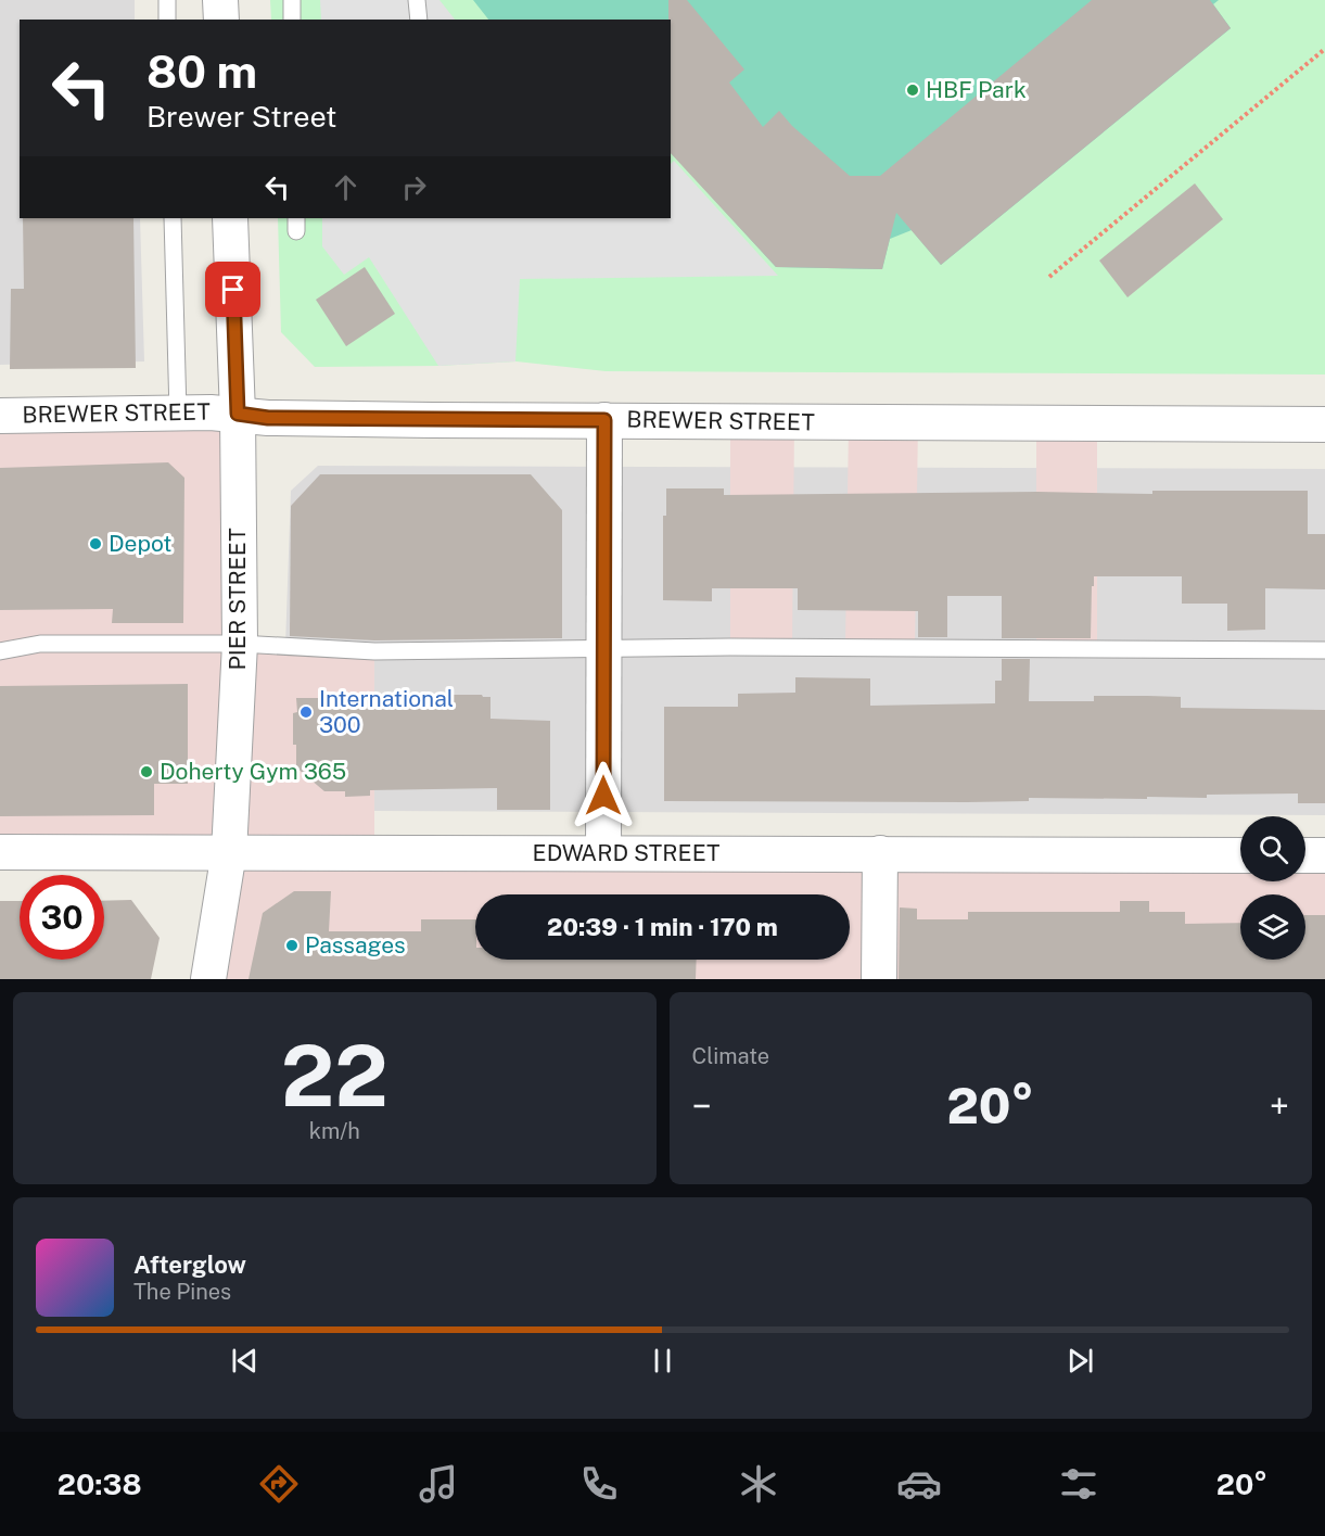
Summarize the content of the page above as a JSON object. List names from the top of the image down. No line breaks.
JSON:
{"streets":{"street":["BREWER STREET","PIER STREET","EDWARD STREET"]},"crossings":[["BREWER STREET","PIER STREET"],["PIER STREET","EDWARD STREET"]],"places":["HBF Park","Depot","International 300","Doherty Gym 365","Passages"],"page":{"turn":["80 m","Brewer Street"],"limit":"30","trip":"20:39 · 1 min · 170 m","tile":[["22","km/h"],"Climate"],"heat":["−","20°","+"],"song":["Afterglow","The Pines"],"tabs":["20:38","20°"]}}
